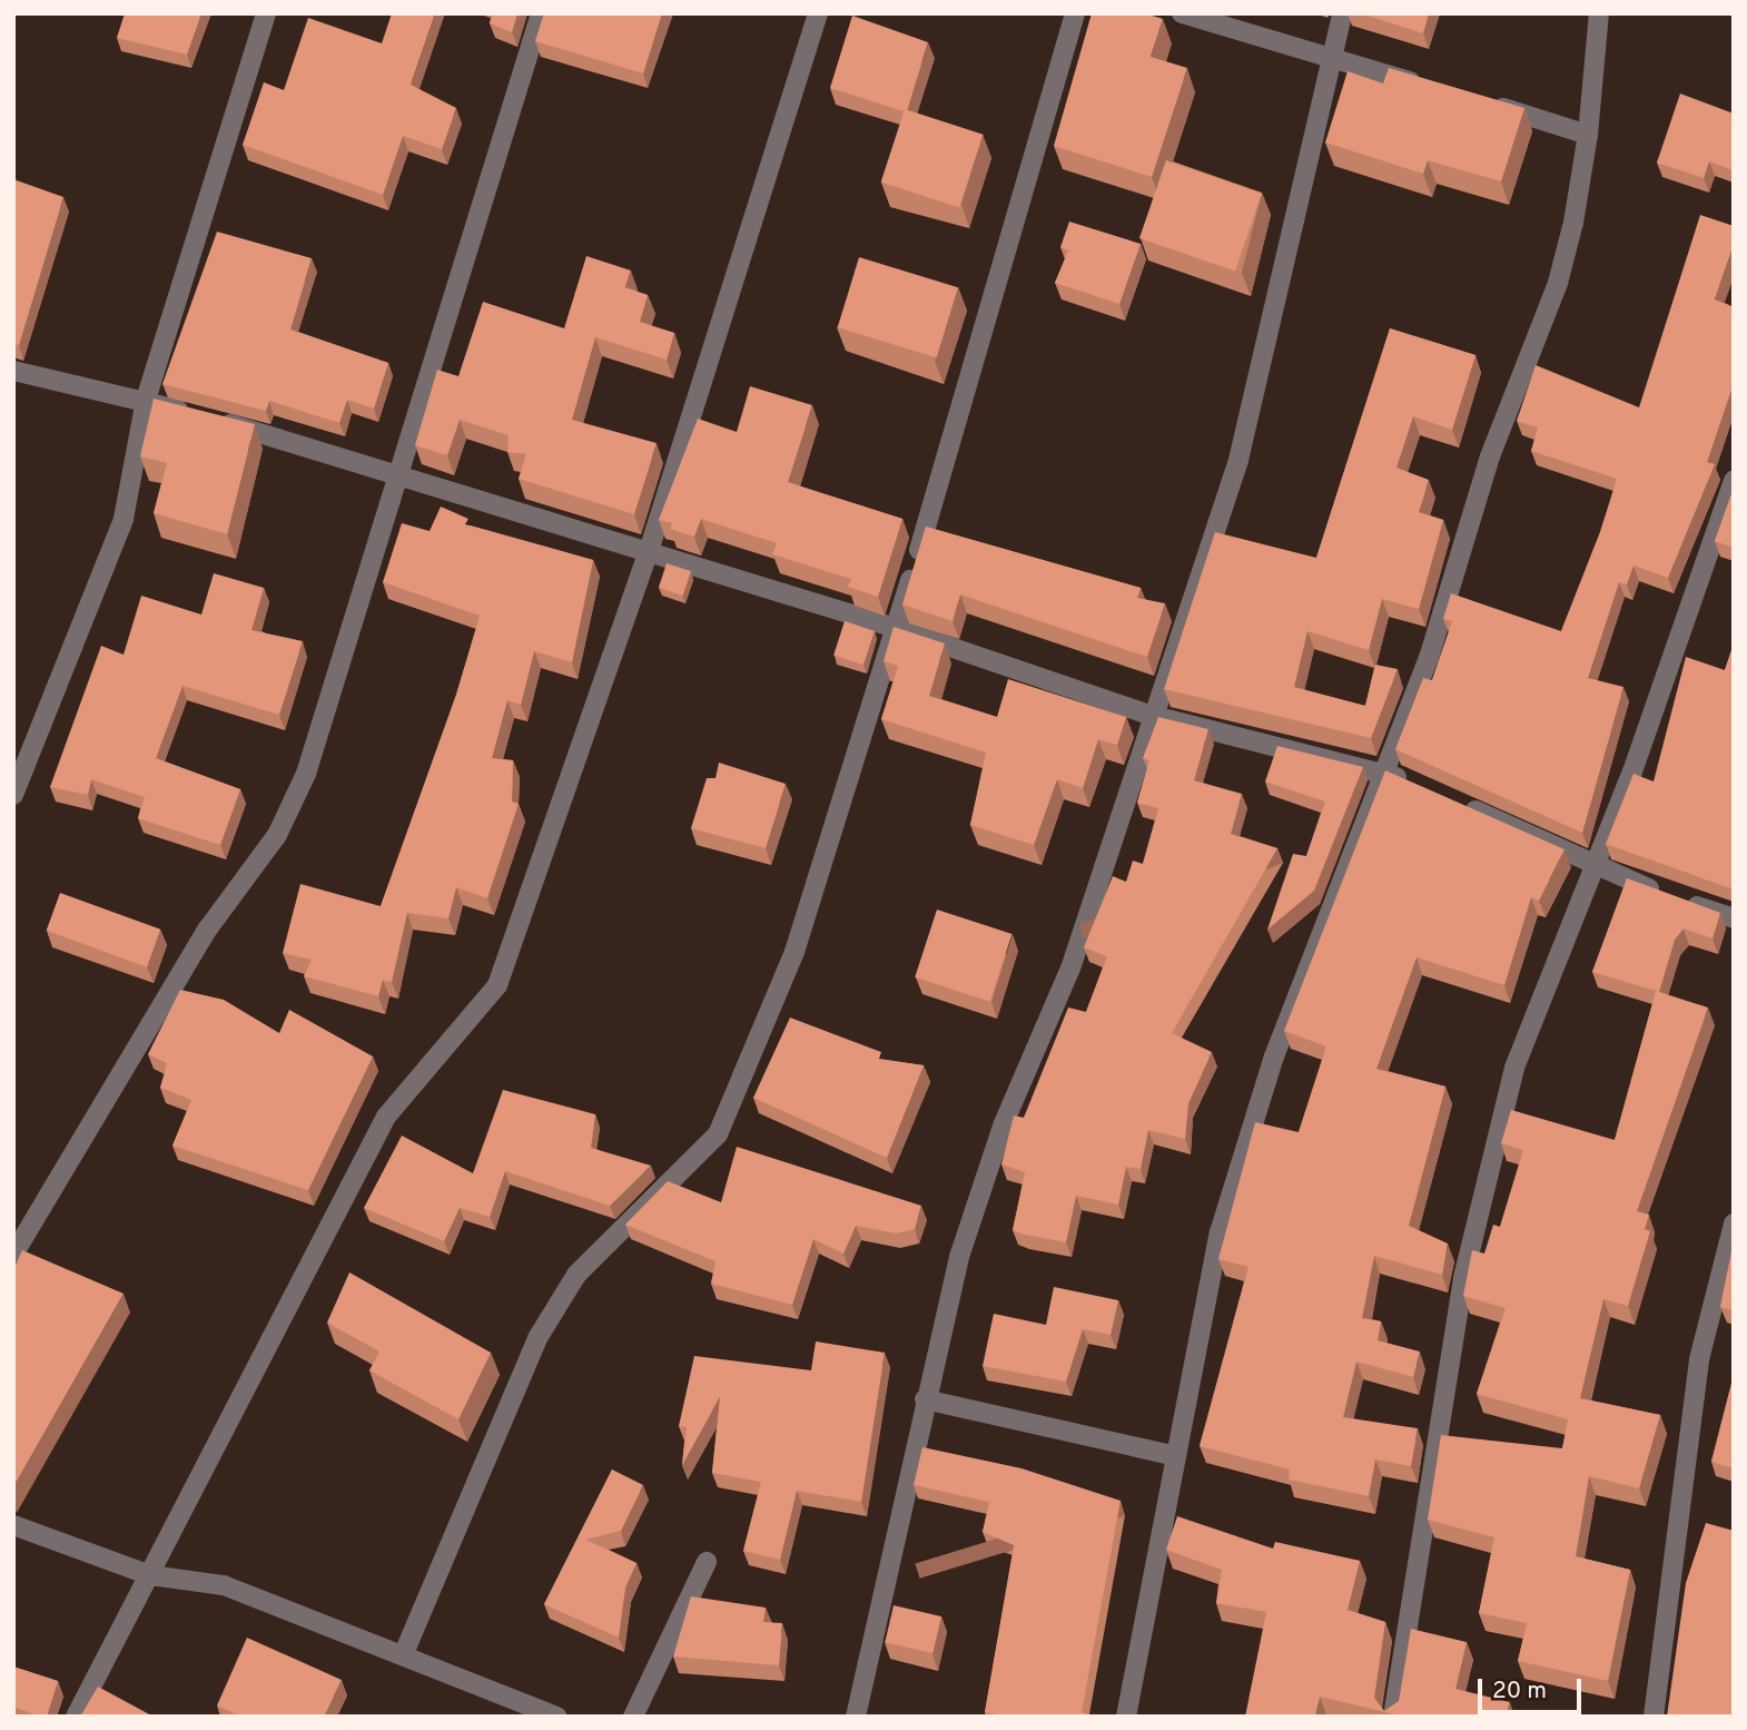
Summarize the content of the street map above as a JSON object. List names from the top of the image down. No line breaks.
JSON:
{"scale_bar":"20 m"}
